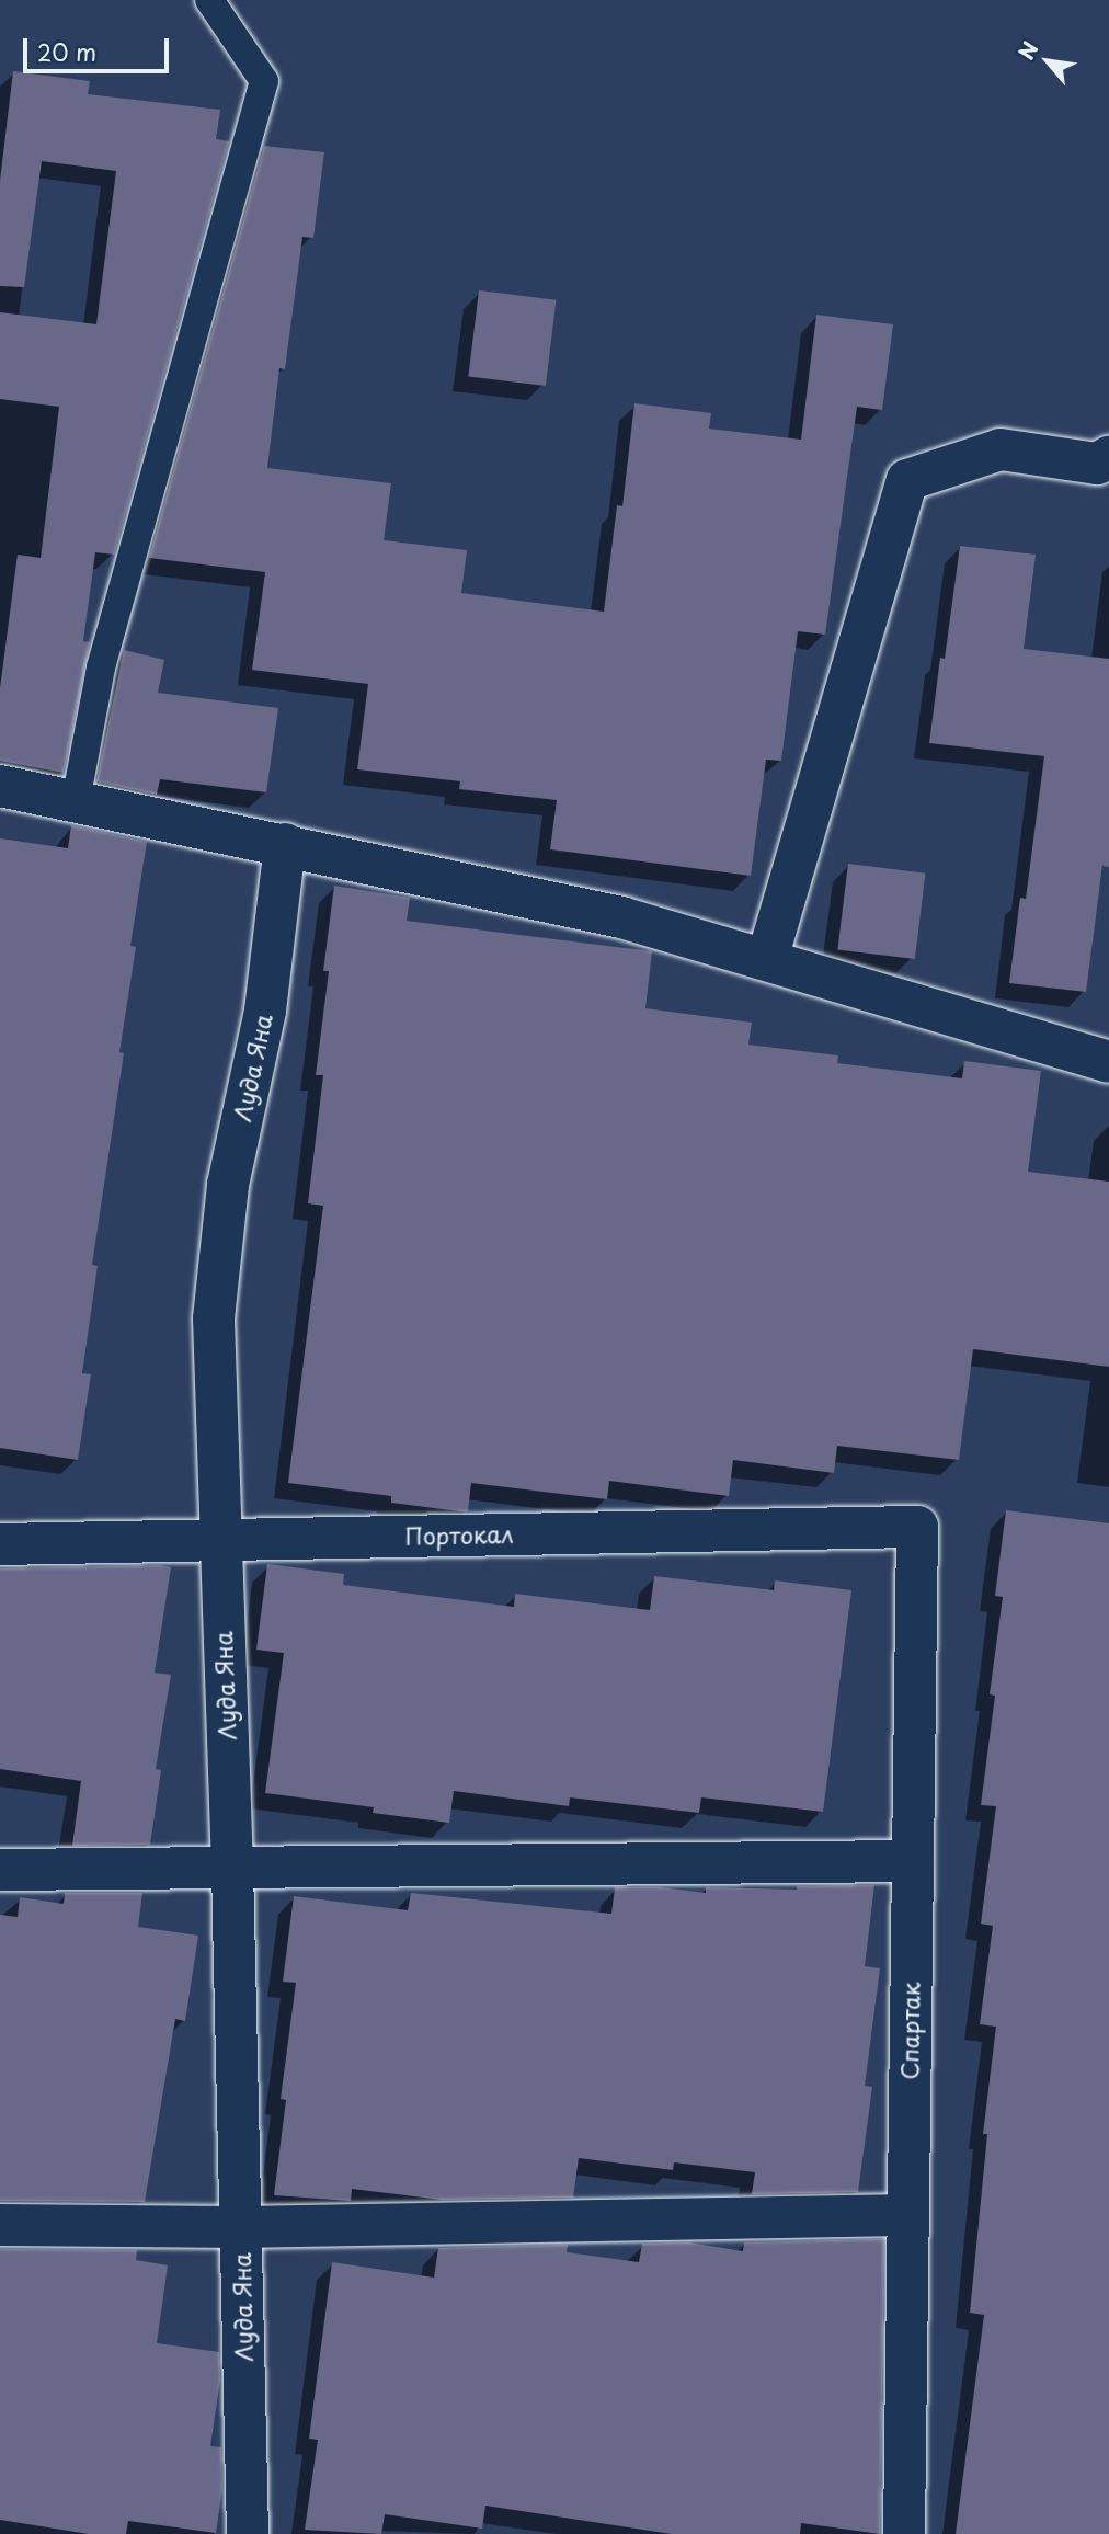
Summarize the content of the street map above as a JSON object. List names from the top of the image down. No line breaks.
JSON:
{"streets":{"street":["Луда Яна","Портокал","Спартак"]},"crossings":[["Луда Яна","Портокал"],["Портокал","Спартак"]],"scale_bar":"20 m","north":"top left"}
